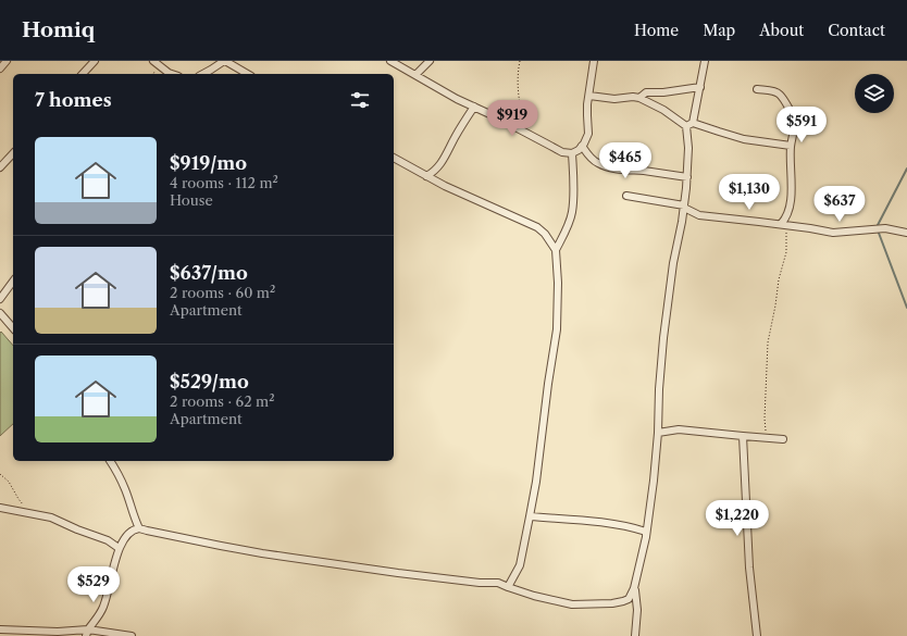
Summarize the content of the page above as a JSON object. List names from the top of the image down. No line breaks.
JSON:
{"page":{"header":"Homiq","nav":["Home","Map","About","Contact"],"heading":"7 homes","price":["$919","$591","$465","$1,130","$637","$1,220","$529"],"list":[{"name":"$919/mo","note":"4 rooms · 112 m² · House"},{"name":"$637/mo","note":"2 rooms · 60 m² · Apartment"},{"name":"$529/mo","note":"2 rooms · 62 m² · Apartment"}]}}
